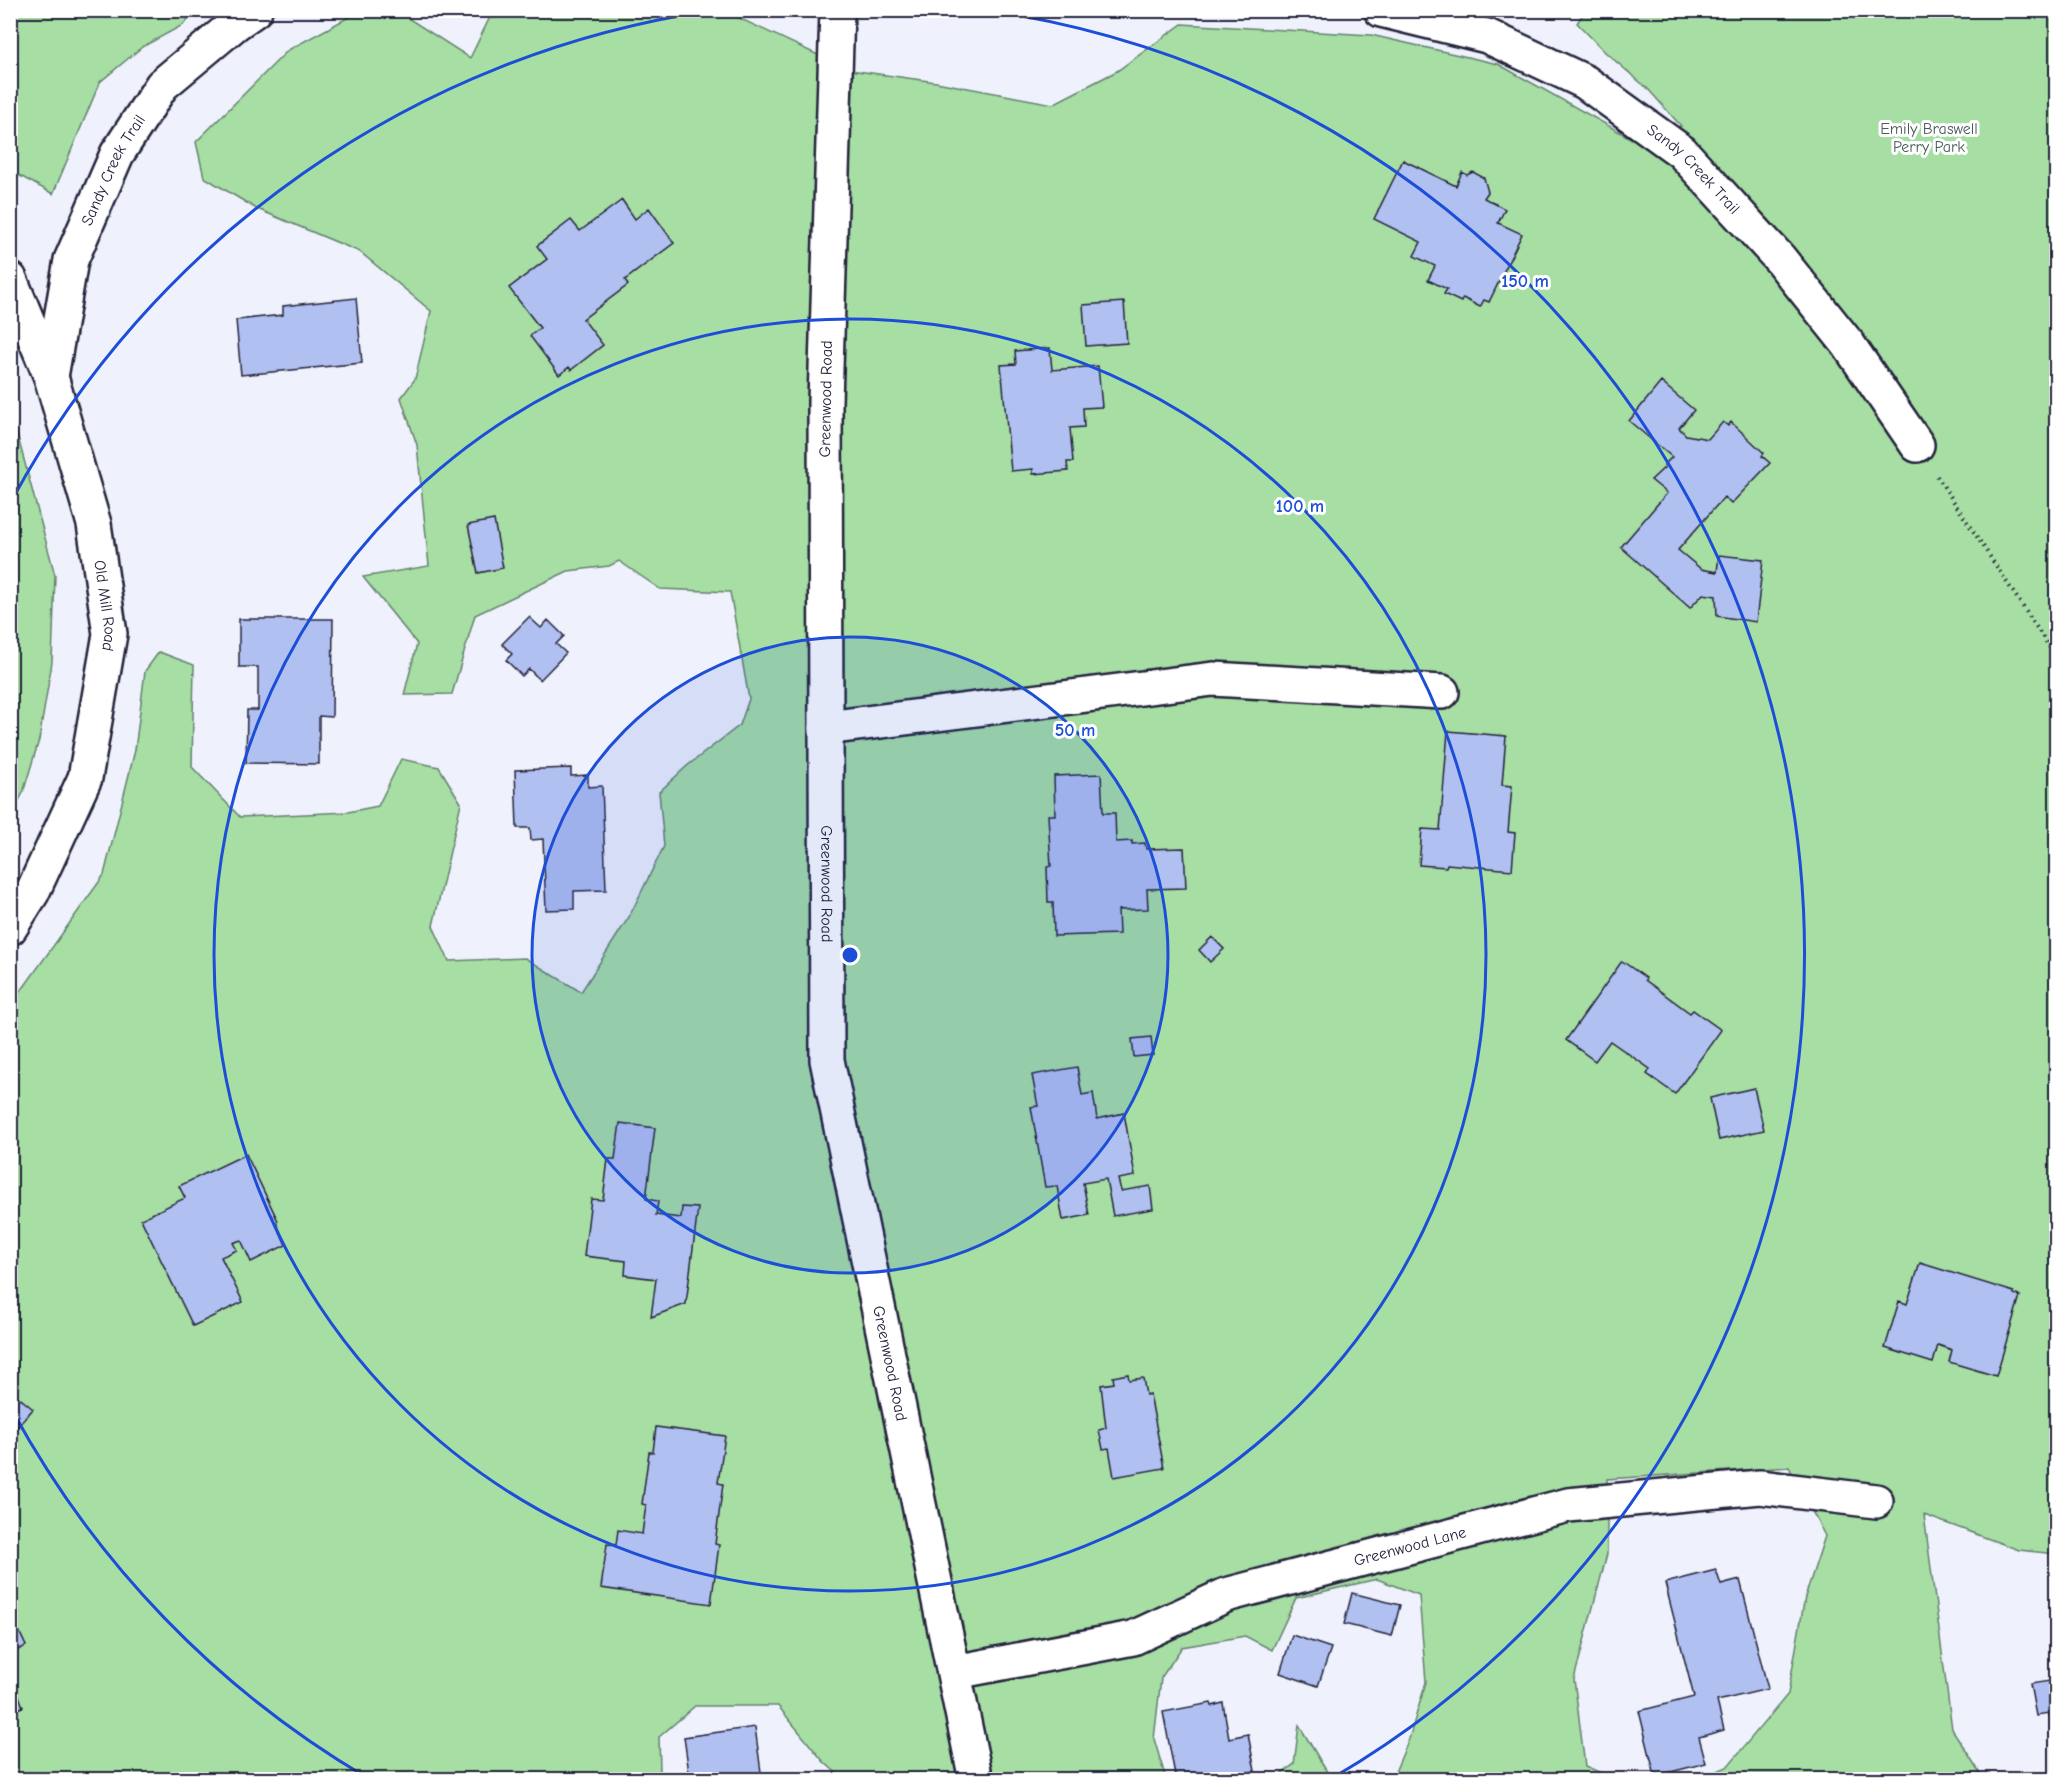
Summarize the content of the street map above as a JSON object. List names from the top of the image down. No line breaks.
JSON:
{"streets":{"street":["Sandy Creek Trail","Greenwood Road","Old Mill Road","Greenwood Lane"]},"crossings":[["Sandy Creek Trail","Old Mill Road"],["Greenwood Road","Greenwood Lane"]],"parks":["Emily Braswell Perry Park"],"rings":["150 m","100 m","50 m"]}
